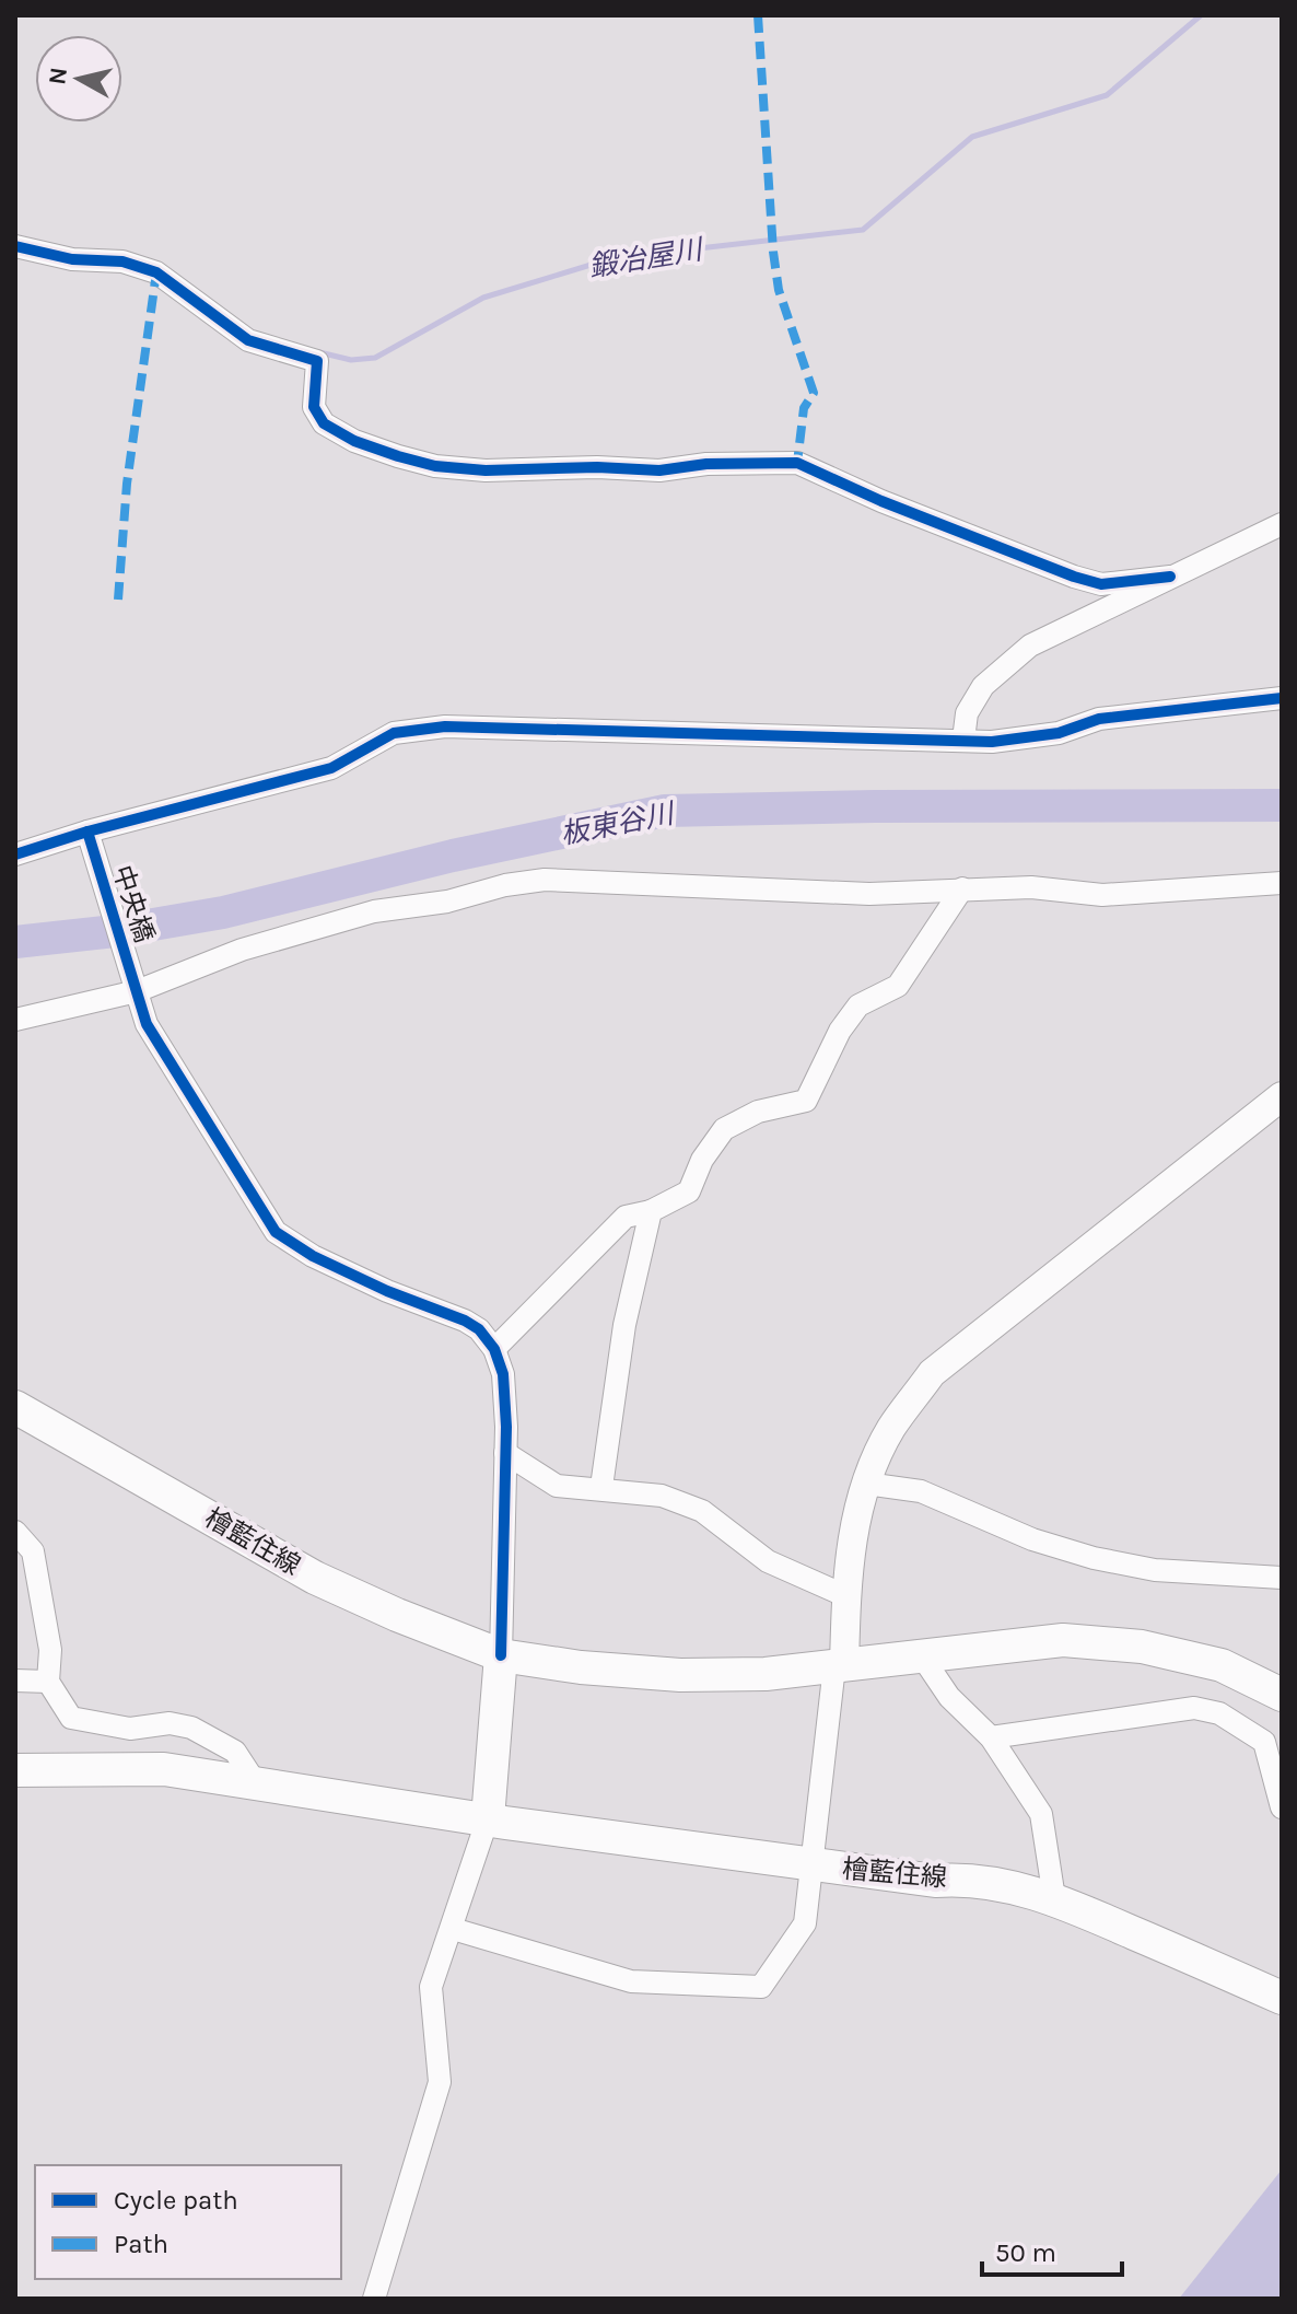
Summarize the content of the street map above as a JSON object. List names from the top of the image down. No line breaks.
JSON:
{"streets":{"main road":["檜藍住線"],"street":["中央橋"]},"water":["鍛冶屋川","板東谷川"],"legend":["Cycle path","Path"],"scale_bar":"50 m","north":"left"}
